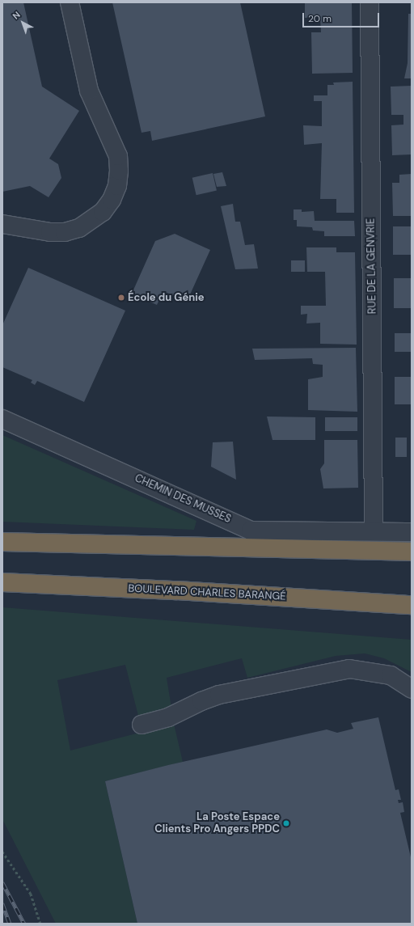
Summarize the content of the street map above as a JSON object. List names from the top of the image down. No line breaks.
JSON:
{"streets":{"highway":["BOULEVARD CHARLES BARANGÉ"],"street":["RUE DE LA GENVRIE","CHEMIN DES MUSSES"]},"crossings":[["RUE DE LA GENVRIE","CHEMIN DES MUSSES"]],"places":["École du Génie","La Poste Espace Clients Pro Angers PPDC"],"scale_bar":"20 m","north":"top left"}
